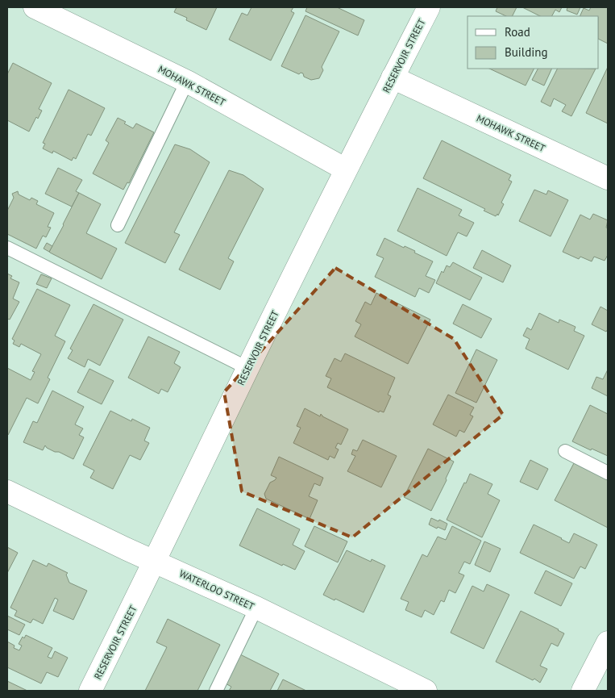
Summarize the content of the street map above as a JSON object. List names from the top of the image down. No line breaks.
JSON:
{"streets":{"street":["RESERVOIR STREET","MOHAWK STREET","WATERLOO STREET"]},"crossings":[["RESERVOIR STREET","MOHAWK STREET"],["RESERVOIR STREET","WATERLOO STREET"]],"legend":["Road","Building"]}
